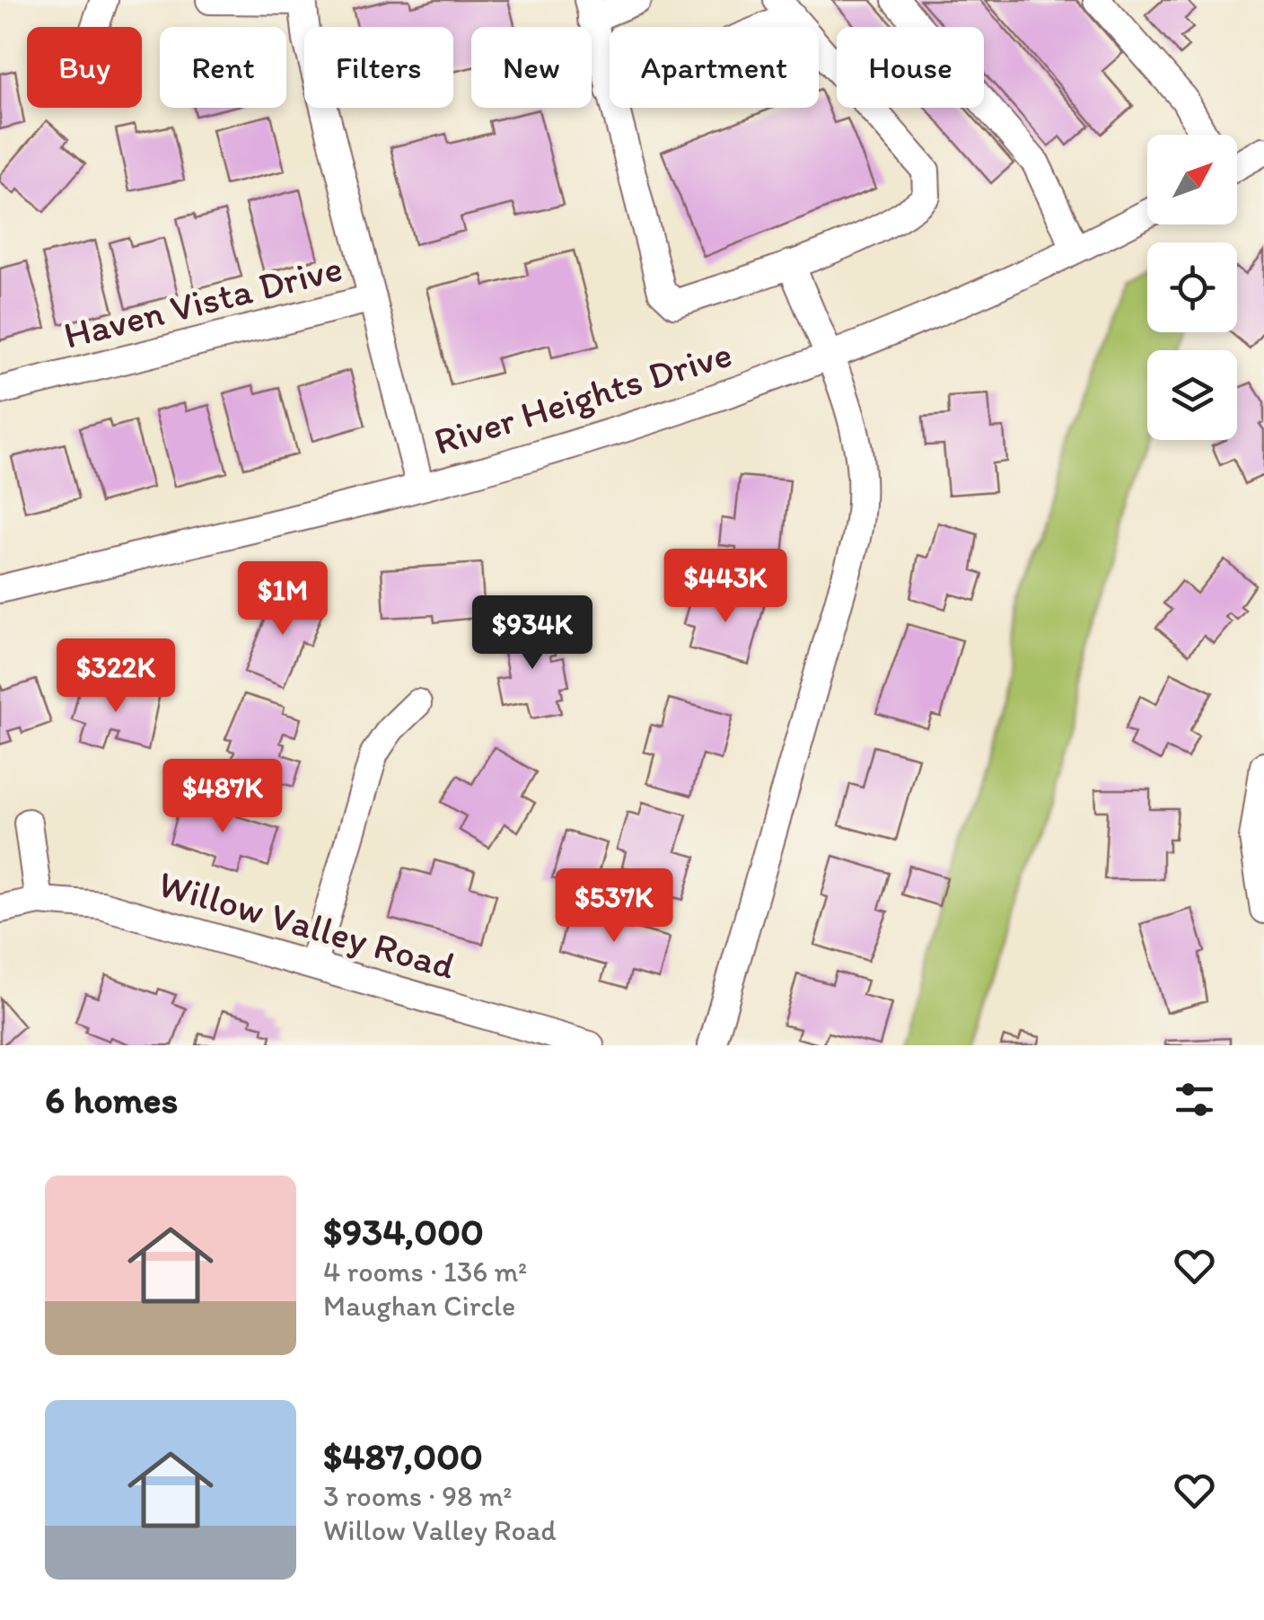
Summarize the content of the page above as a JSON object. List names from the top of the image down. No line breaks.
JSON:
{"streets":{"street":["Haven Vista Drive","River Heights Drive","Willow Valley Road"]},"north":"top right","page":{"chip":["Buy","Rent","Filters","New","Apartment","House"],"price":["$443K","$1M","$934K","$322K","$487K","$537K"],"heading":"6 homes","list":[{"name":"$934,000","note":"4 rooms · 136 m² · Maughan Circle"},{"name":"$487,000","note":"3 rooms · 98 m² · Willow Valley Road"}]}}
